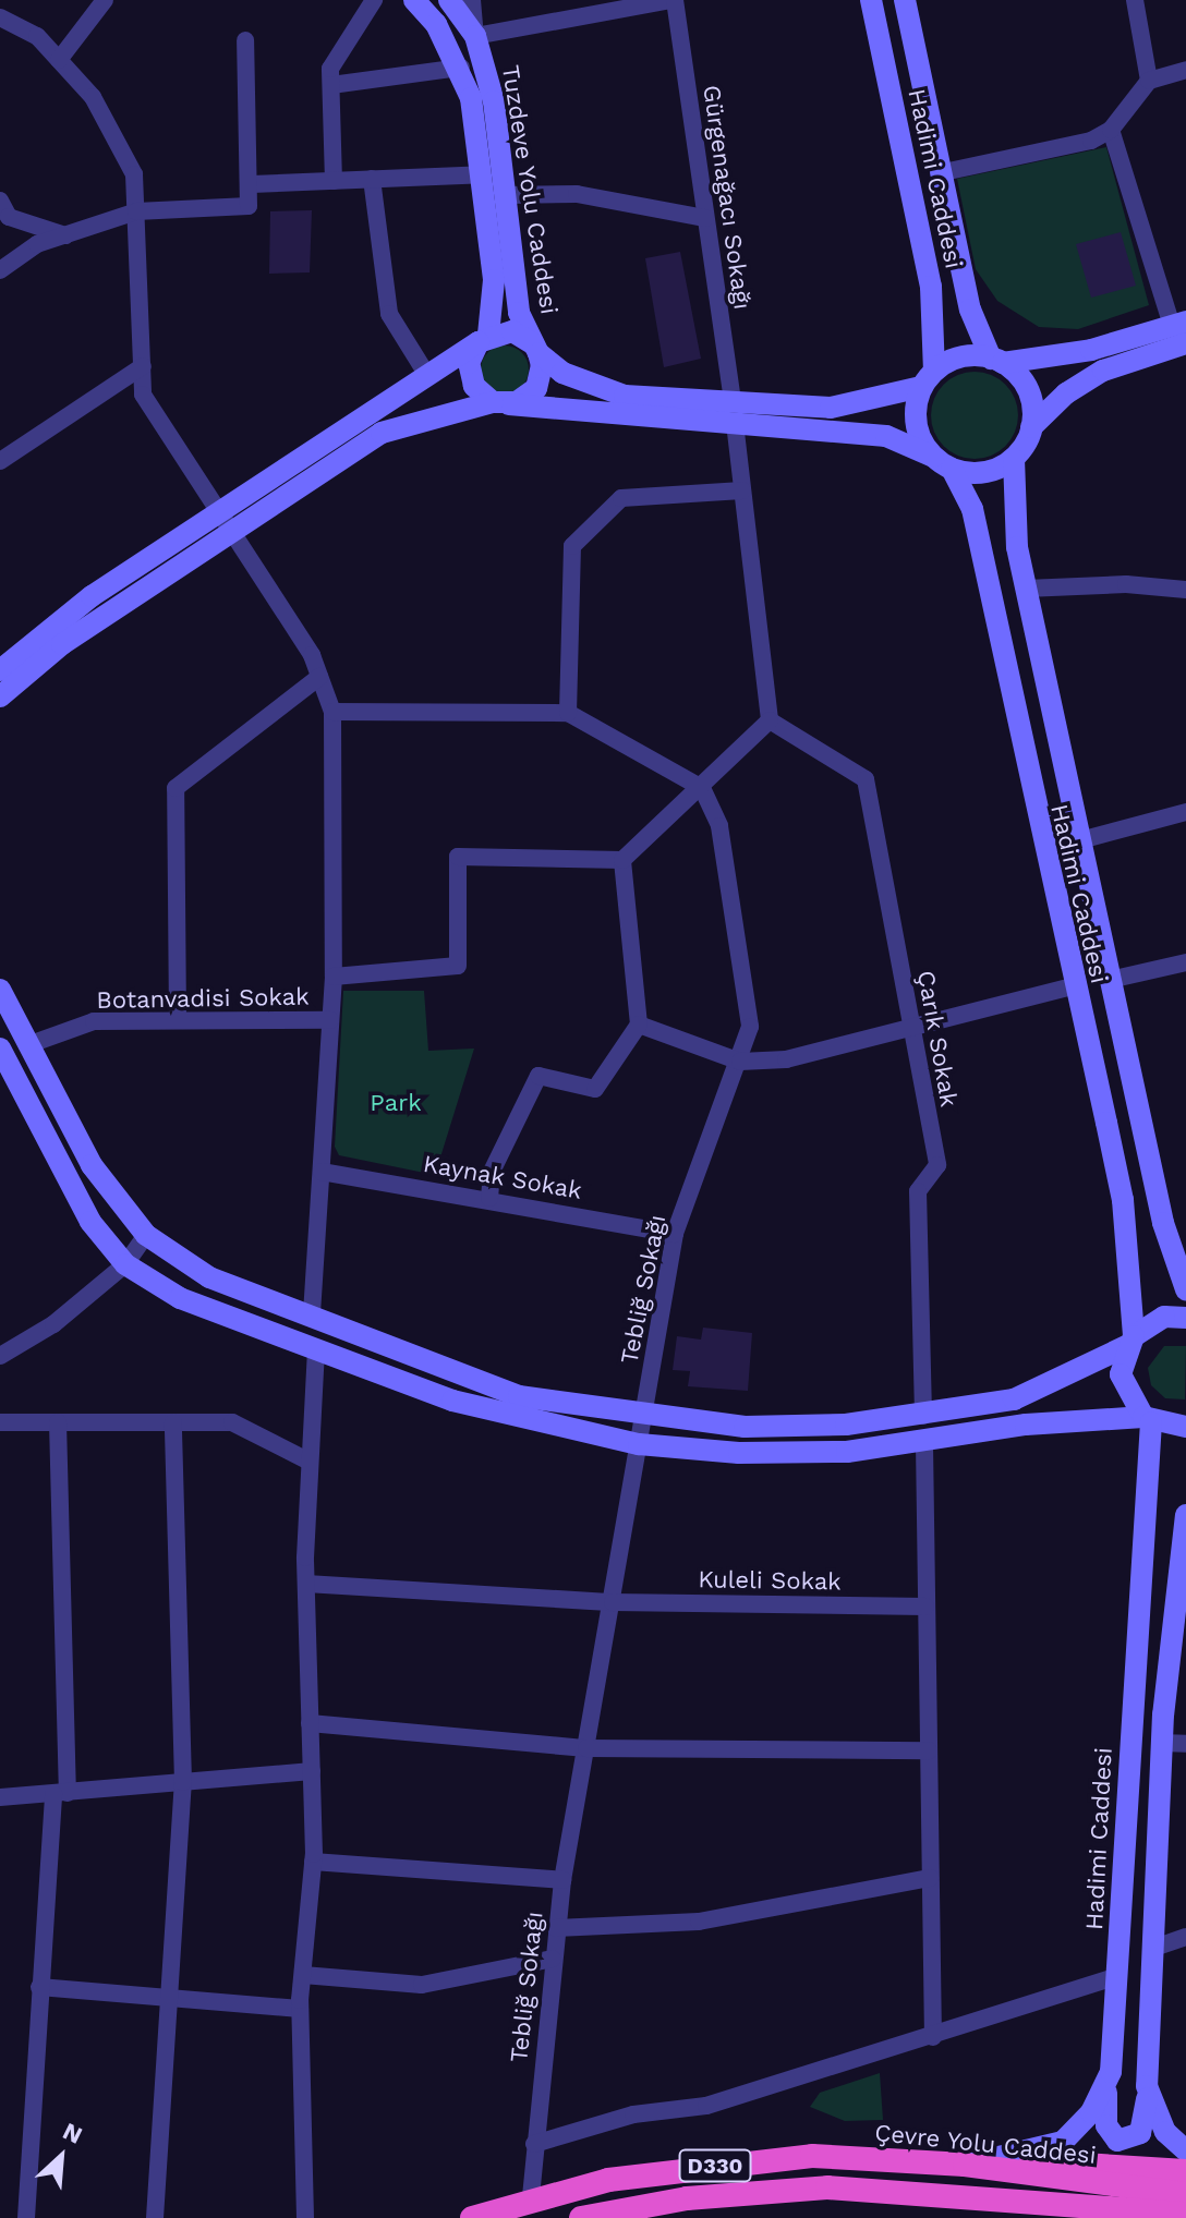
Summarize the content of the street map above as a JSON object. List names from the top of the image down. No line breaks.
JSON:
{"streets":{"highway":["Çevre Yolu Caddesi","D330"],"main road":["Hadimi Caddesi","Tuzdeve Yolu Caddesi"],"street":["Gürgenağacı Sokağı","Botanvadisi Sokak","Çarık Sokak","Kaynak Sokak","Tebliğ Sokağı","Kuleli Sokak"]},"crossings":[["Gürgenağacı Sokağı","Çarık Sokak"],["Kaynak Sokak","Tebliğ Sokağı"],["Tebliğ Sokağı","Kuleli Sokak"],["Tebliğ Sokağı","Çevre Yolu Caddesi"]],"parks":["Park"],"north":"top right"}
